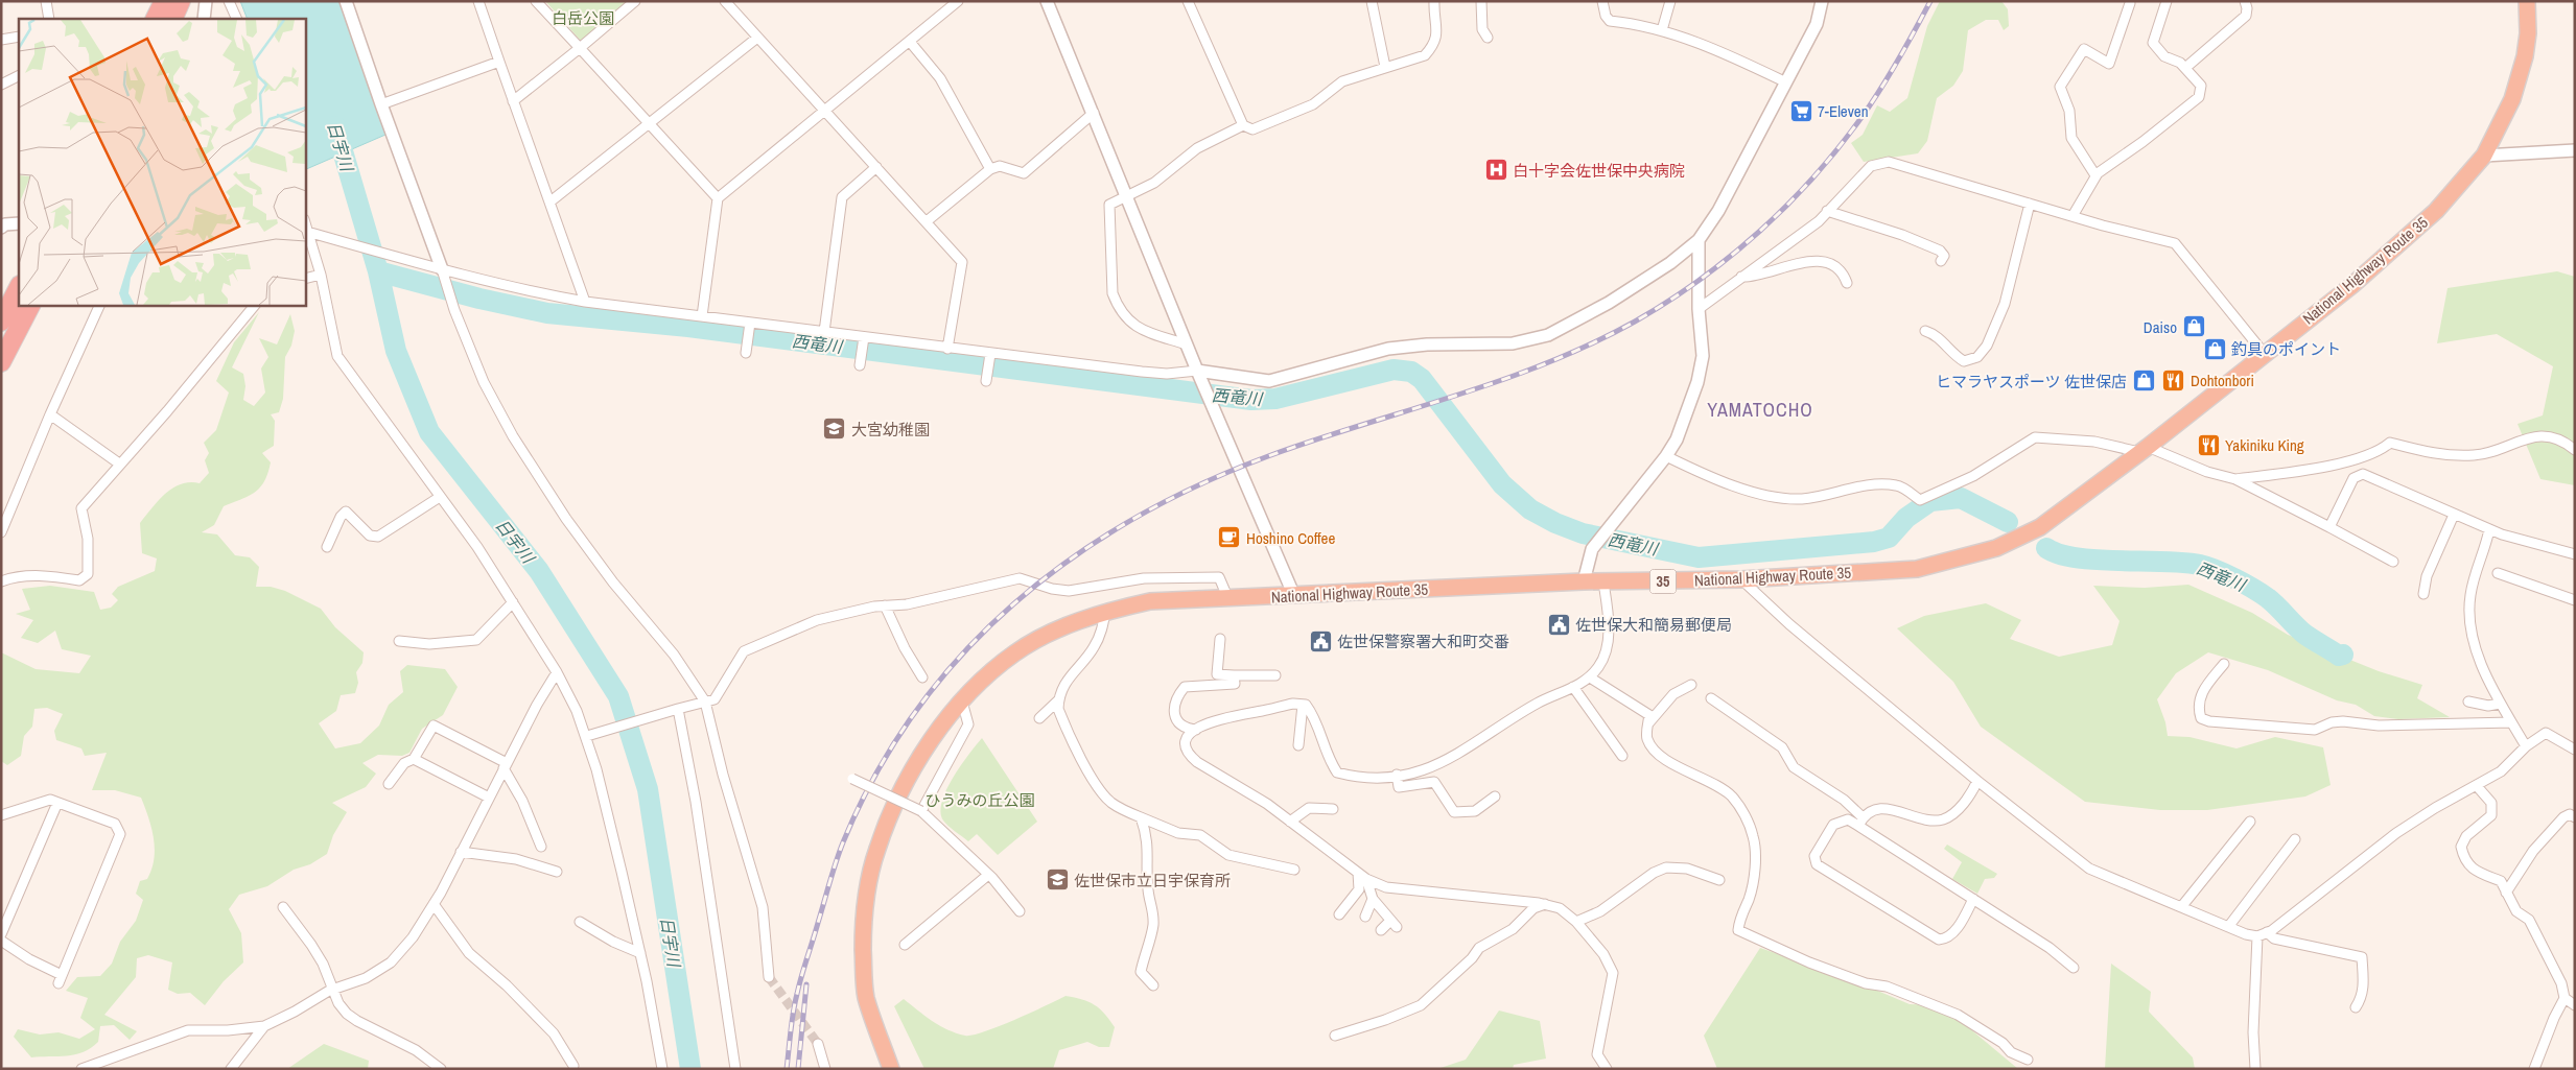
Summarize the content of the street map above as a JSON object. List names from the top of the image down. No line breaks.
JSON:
{"streets":{"highway":["National Highway Route 35","35"]},"districts":["YAMATOCHO"],"water":["日宇川","西竜川"],"parks":["白岳公園","ひうみの丘公園"],"places":{"supermarket":["7-Eleven"],"hospital":["白十字会佐世保中央病院"],"shop":["Daiso","釣具のポイント","ヒマラヤスポーツ 佐世保店"],"restaurant":["Dohtonbori","Yakiniku King"],"school or university":["大宮幼稚園","佐世保市立日宇保育所"],"cafe":["Hoshino Coffee"],"public building":["佐世保大和簡易郵便局","佐世保警察署大和町交番"]}}
